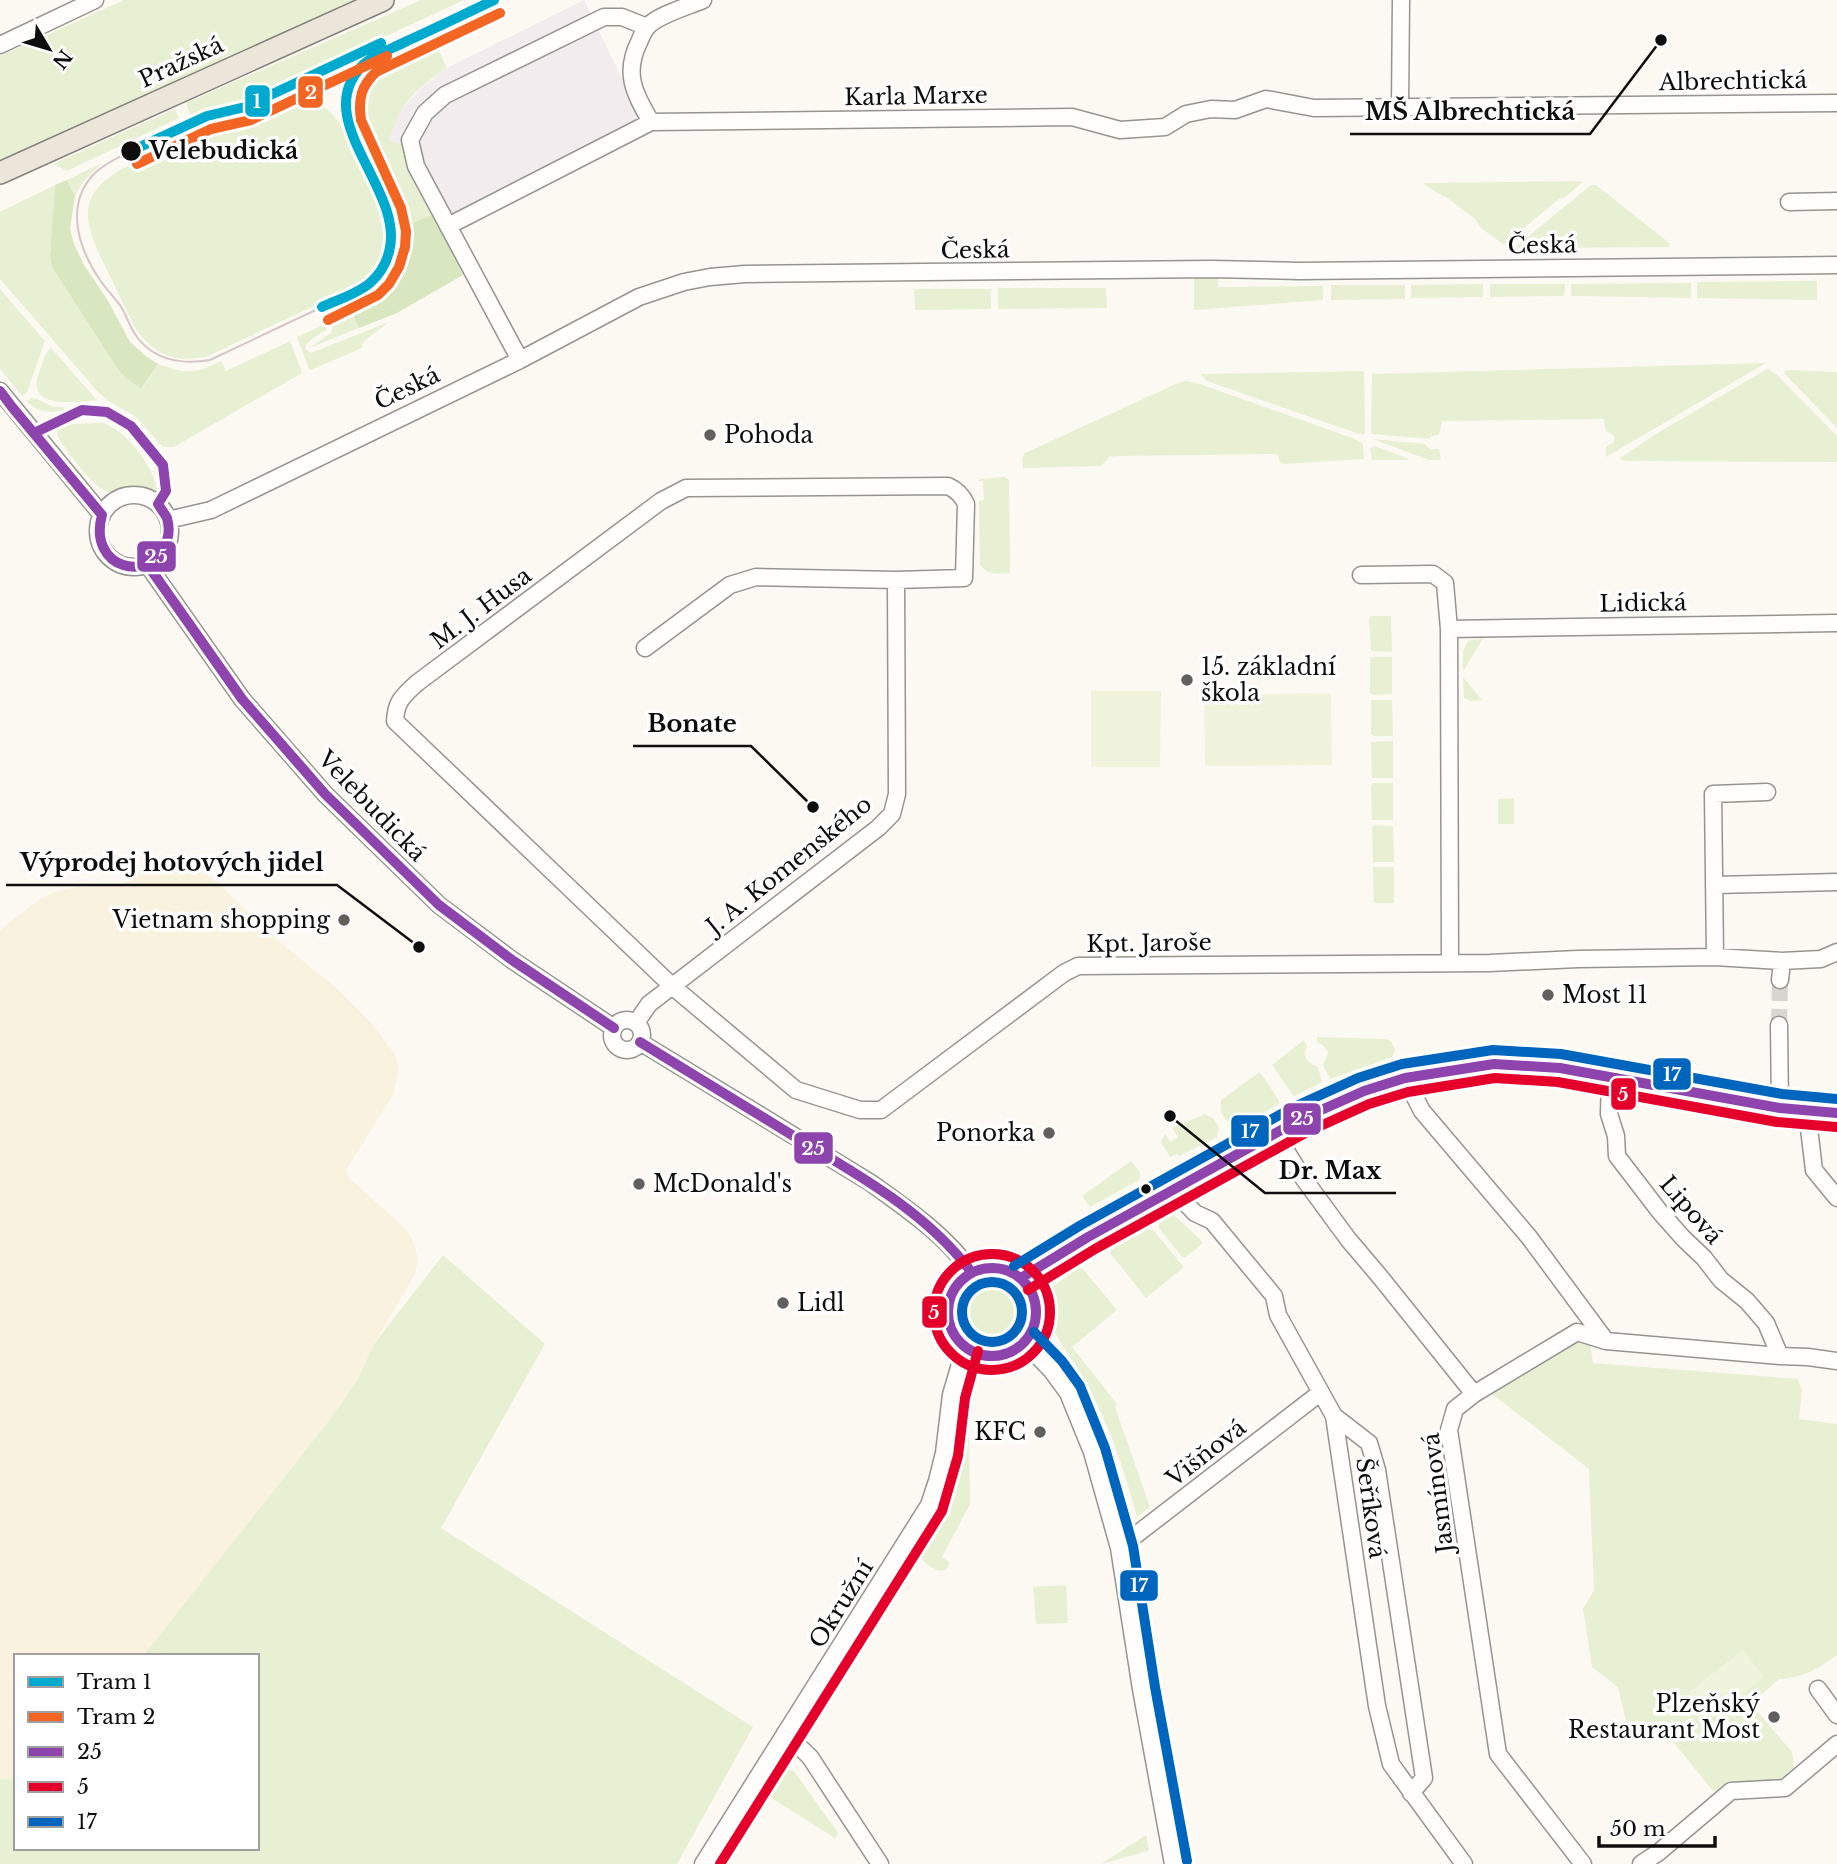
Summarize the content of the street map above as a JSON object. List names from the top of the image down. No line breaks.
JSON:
{"streets":{"main road":["Pražská"],"street":["Albrechtická","Karla Marxe","Česká","Lidická","M. J. Husa","Velebudická","J. A. Komenského","Kpt. Jaroše","Lipová","Višňová","Jasmínová","Šeříková","Okružní"]},"crossings":[["Albrechtická","Karla Marxe"],["Česká","Velebudická"],["M. J. Husa","J. A. Komenského"],["M. J. Husa","Kpt. Jaroše"],["Velebudická","J. A. Komenského"],["J. A. Komenského","Kpt. Jaroše"],["Lipová","Jasmínová"],["Višňová","Šeříková"]],"places":["MŠ Albrechtická","Velebudická","Pohoda","15. základní škola","Bonate","Vietnam shopping","Výprodej hotových jidel","Most 11","Dr. Max","Ponorka","McDonald's","Lidl","KFC","Plzeňský Restaurant Most"],"lines":["tram line 1","tram line 2","transit line 25","transit line 17","transit line 5"],"legend":["Tram 1","Tram 2","25","5","17"],"scale_bar":"50 m","north":"bottom right"}
